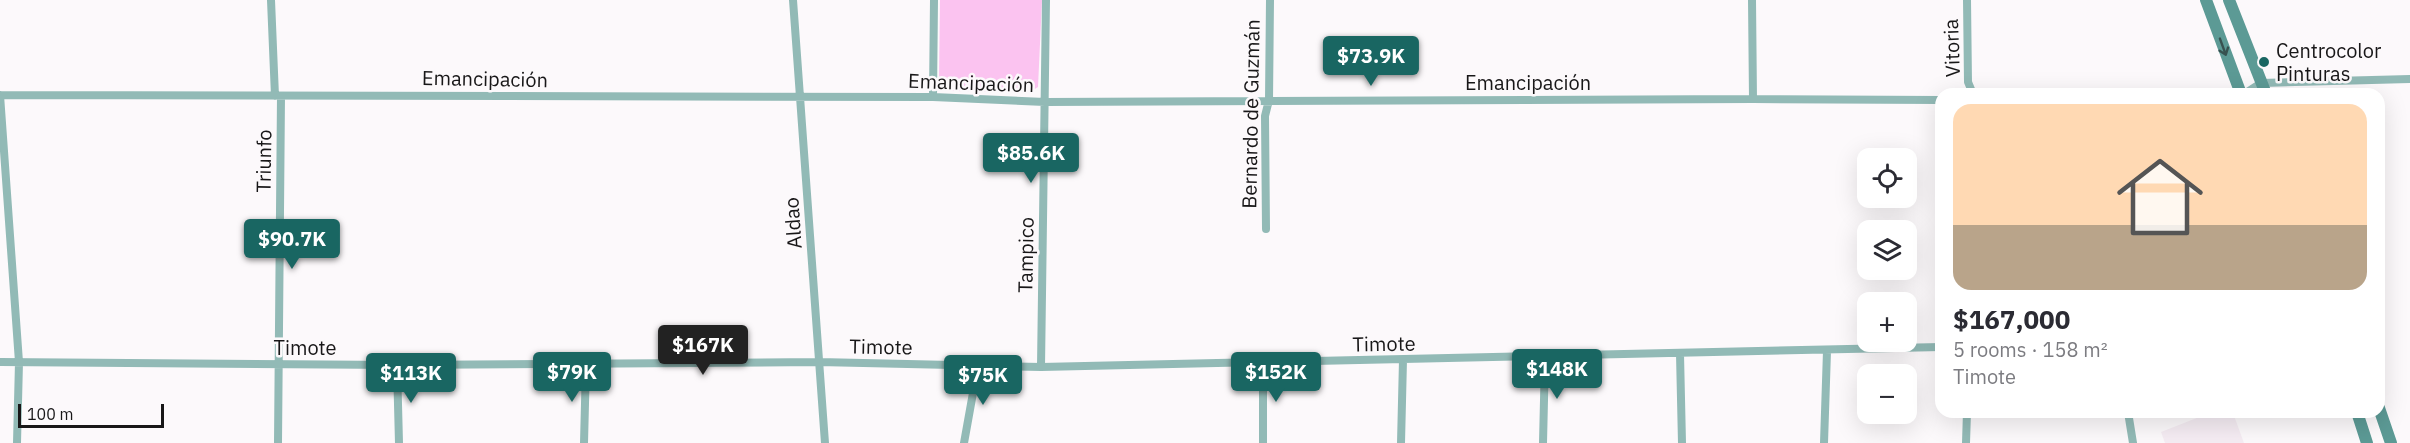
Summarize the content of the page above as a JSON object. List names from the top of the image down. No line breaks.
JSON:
{"streets":{"street":["Vitoria","Emancipación","Bernardo de Guzmán","Triunfo","Aldao","Tampico","Timote"]},"crossings":[["Emancipación","Bernardo de Guzmán"],["Emancipación","Triunfo"],["Emancipación","Aldao"],["Emancipación","Tampico"],["Triunfo","Timote"],["Aldao","Timote"],["Tampico","Timote"]],"places":["Centrocolor Pinturas"],"scale_bar":"100 m","page":{"price":["$73.9K","$85.6K","$90.7K","$167K","$148K","$79K","$152K","$113K","$75K"],"list":[{"name":"$167,000","note":"5 rooms · 158 m² · Timote"}],"map_buttons":["+","−"],"scale":"100 m"}}
